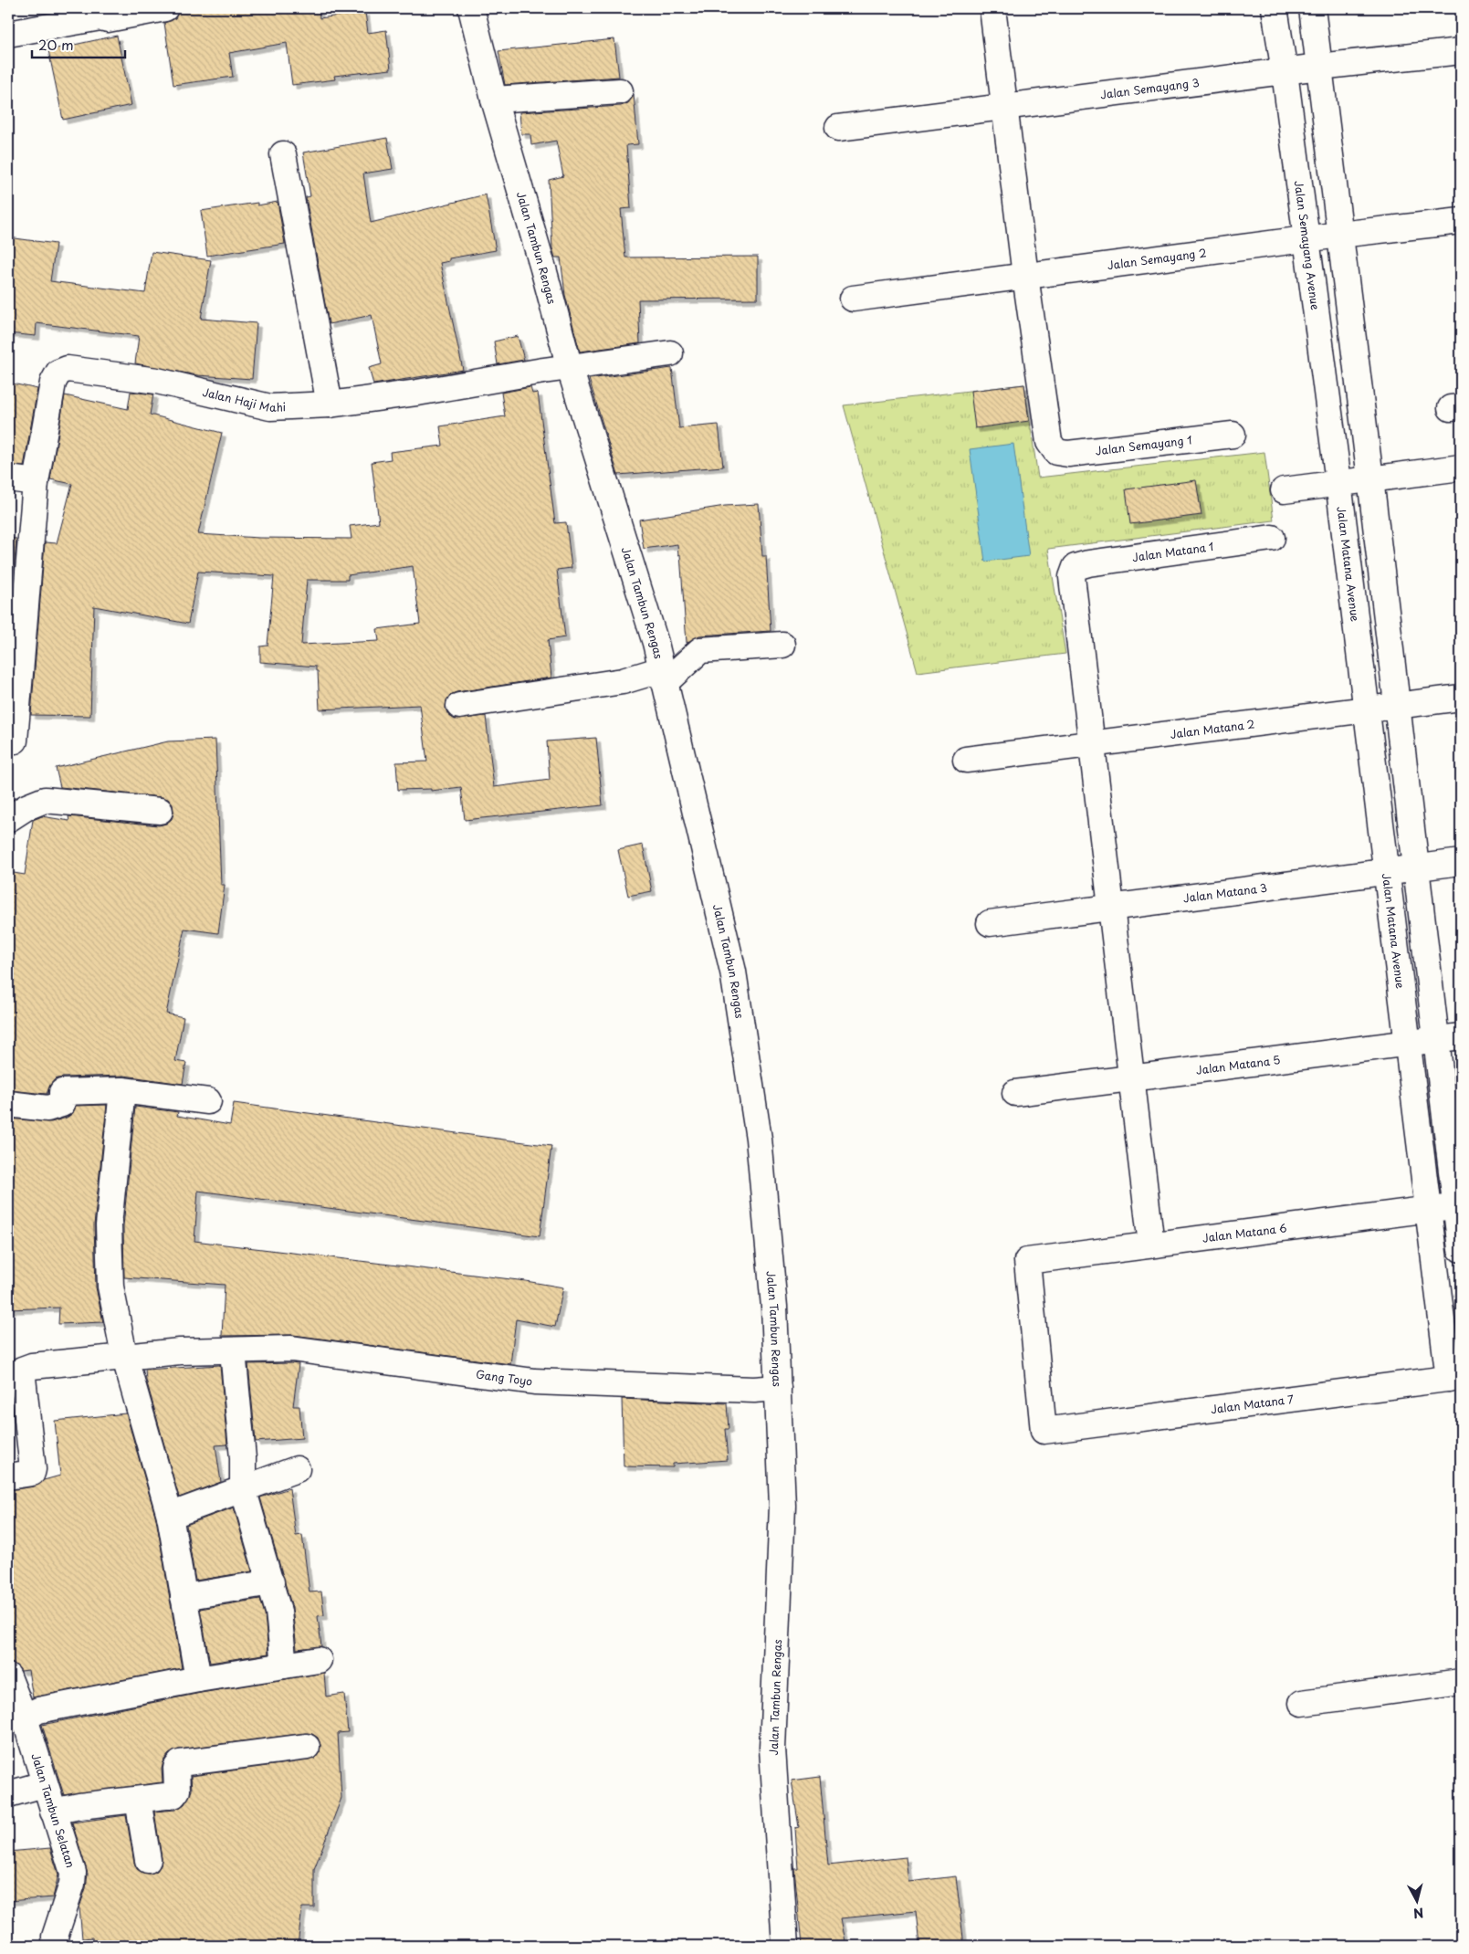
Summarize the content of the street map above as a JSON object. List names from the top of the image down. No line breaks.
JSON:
{"streets":{"street":["Jalan Semayang 3","Jalan Semayang Avenue","Jalan Tambun Rengas","Jalan Semayang 2","Jalan Haji Mahi","Jalan Semayang 1","Jalan Matana 1","Jalan Matana Avenue","Jalan Matana 2","Jalan Matana 3","Jalan Matana 5","Jalan Matana 6","Gang Toyo","Jalan Matana 7","Jalan Tambun Selatan"]},"crossings":[["Jalan Semayang 3","Jalan Semayang Avenue"],["Jalan Semayang Avenue","Jalan Semayang 2"],["Jalan Semayang Avenue","Jalan Matana Avenue"],["Jalan Tambun Rengas","Jalan Haji Mahi"],["Jalan Tambun Rengas","Gang Toyo"],["Jalan Semayang 2","Jalan Semayang 1"],["Jalan Matana 1","Jalan Matana 2"],["Jalan Matana Avenue","Jalan Matana 2"],["Jalan Matana Avenue","Jalan Matana 3"],["Jalan Matana Avenue","Jalan Matana 5"],["Jalan Matana Avenue","Jalan Matana 6"],["Jalan Matana Avenue","Jalan Matana 7"],["Jalan Matana 6","Jalan Matana 7"]],"scale_bar":"20 m","north":"bottom"}
